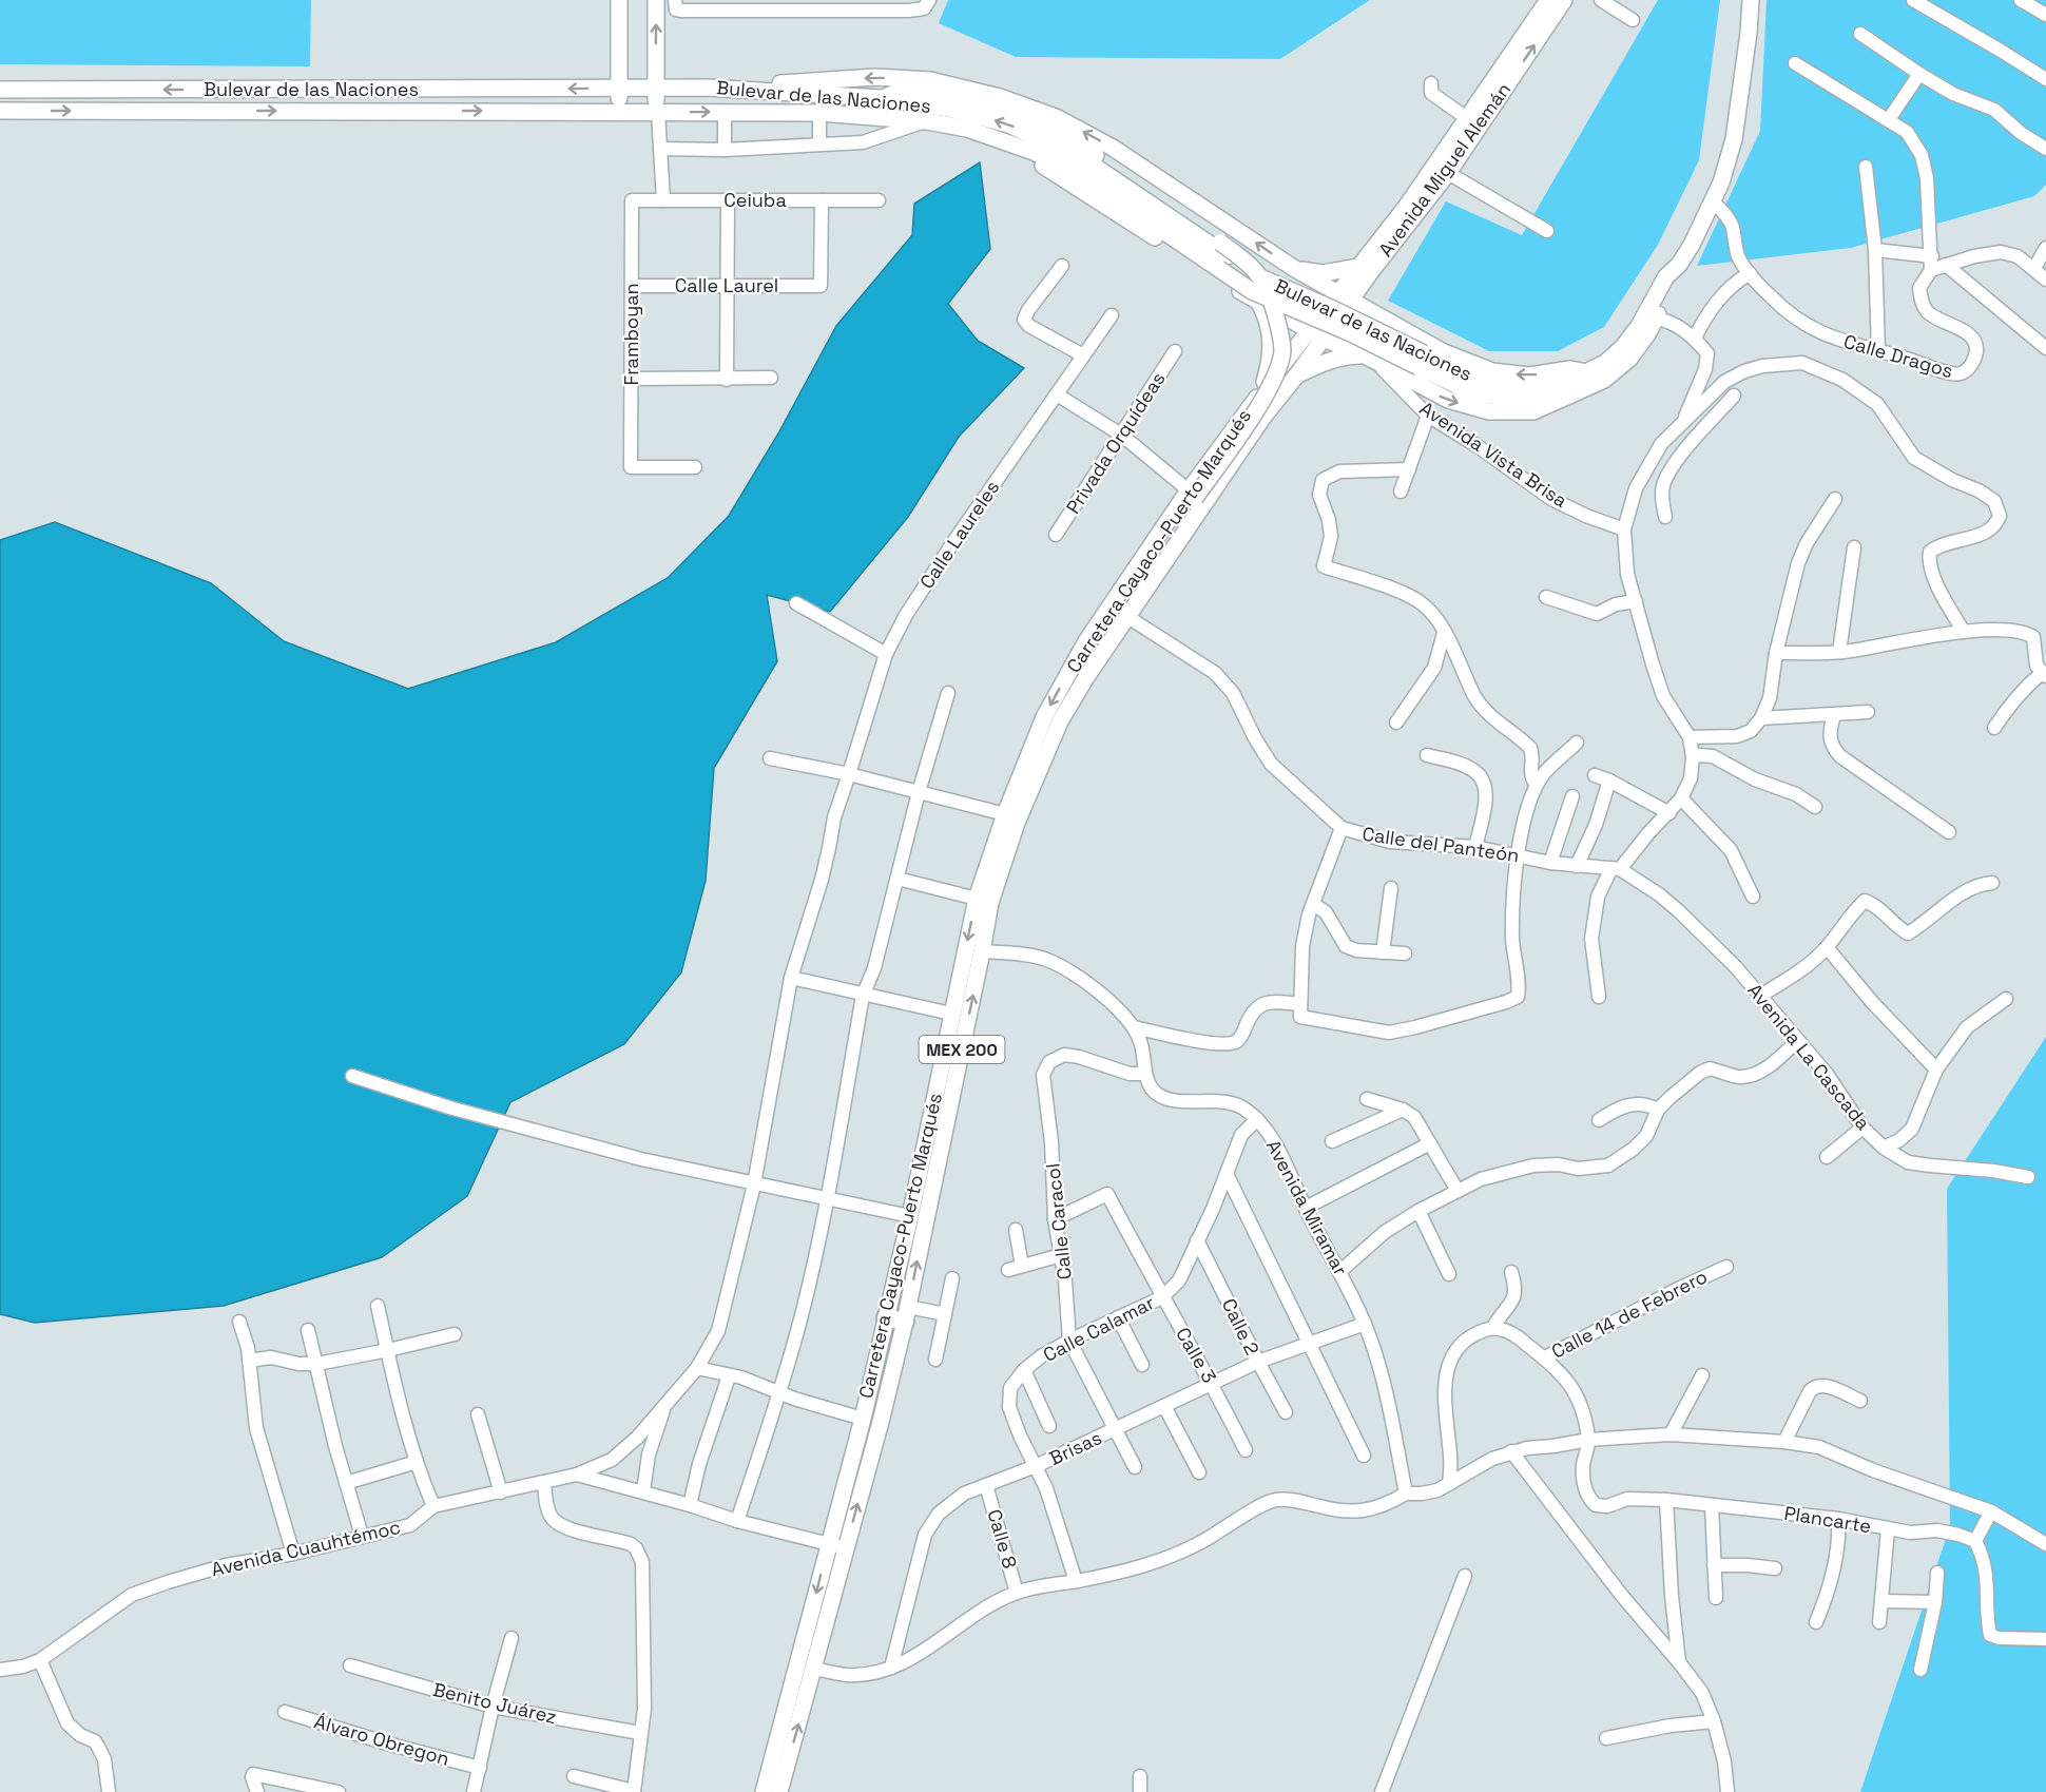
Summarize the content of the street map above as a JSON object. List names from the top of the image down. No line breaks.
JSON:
{"streets":{"main road":["Bulevar de las Naciones","Avenida Miguel Alemán","Carretera Cayaco-Puerto Marqués","MEX 200"],"street":["Ceiuba","Calle Laurel","Framboyan","Calle Dragos","Privada Orquídeas","Avenida Vista Brisa","Calle Laureles","Calle del Panteón","Avenida La Cascada","Avenida Miramar","Calle Caracol","Calle 14 de Febrero","Calle 2","Calle Calamar","Calle 3","Brisas","Plancarte","Calle 8","Avenida Cuauhtémoc","Benito Juárez","Álvaro Obregon"]},"crossings":[["Avenida Miguel Alemán","Carretera Cayaco-Puerto Marqués"],["Ceiuba","Calle Laurel"],["Ceiuba","Framboyan"],["Calle Laurel","Framboyan"],["Calle Laureles","Avenida Cuauhtémoc"],["Carretera Cayaco-Puerto Marqués","Calle del Panteón"],["Carretera Cayaco-Puerto Marqués","Avenida Cuauhtémoc"],["Calle del Panteón","Avenida La Cascada"],["Avenida Miramar","Calle Caracol"],["Avenida Miramar","Calle Calamar"],["Avenida Miramar","Brisas"],["Calle Caracol","Calle Calamar"],["Calle Caracol","Calle 3"],["Calle Caracol","Brisas"],["Calle 2","Calle Calamar"],["Calle 2","Brisas"],["Calle Calamar","Calle 3"],["Calle Calamar","Brisas"],["Calle 3","Brisas"],["Brisas","Calle 8"]]}
